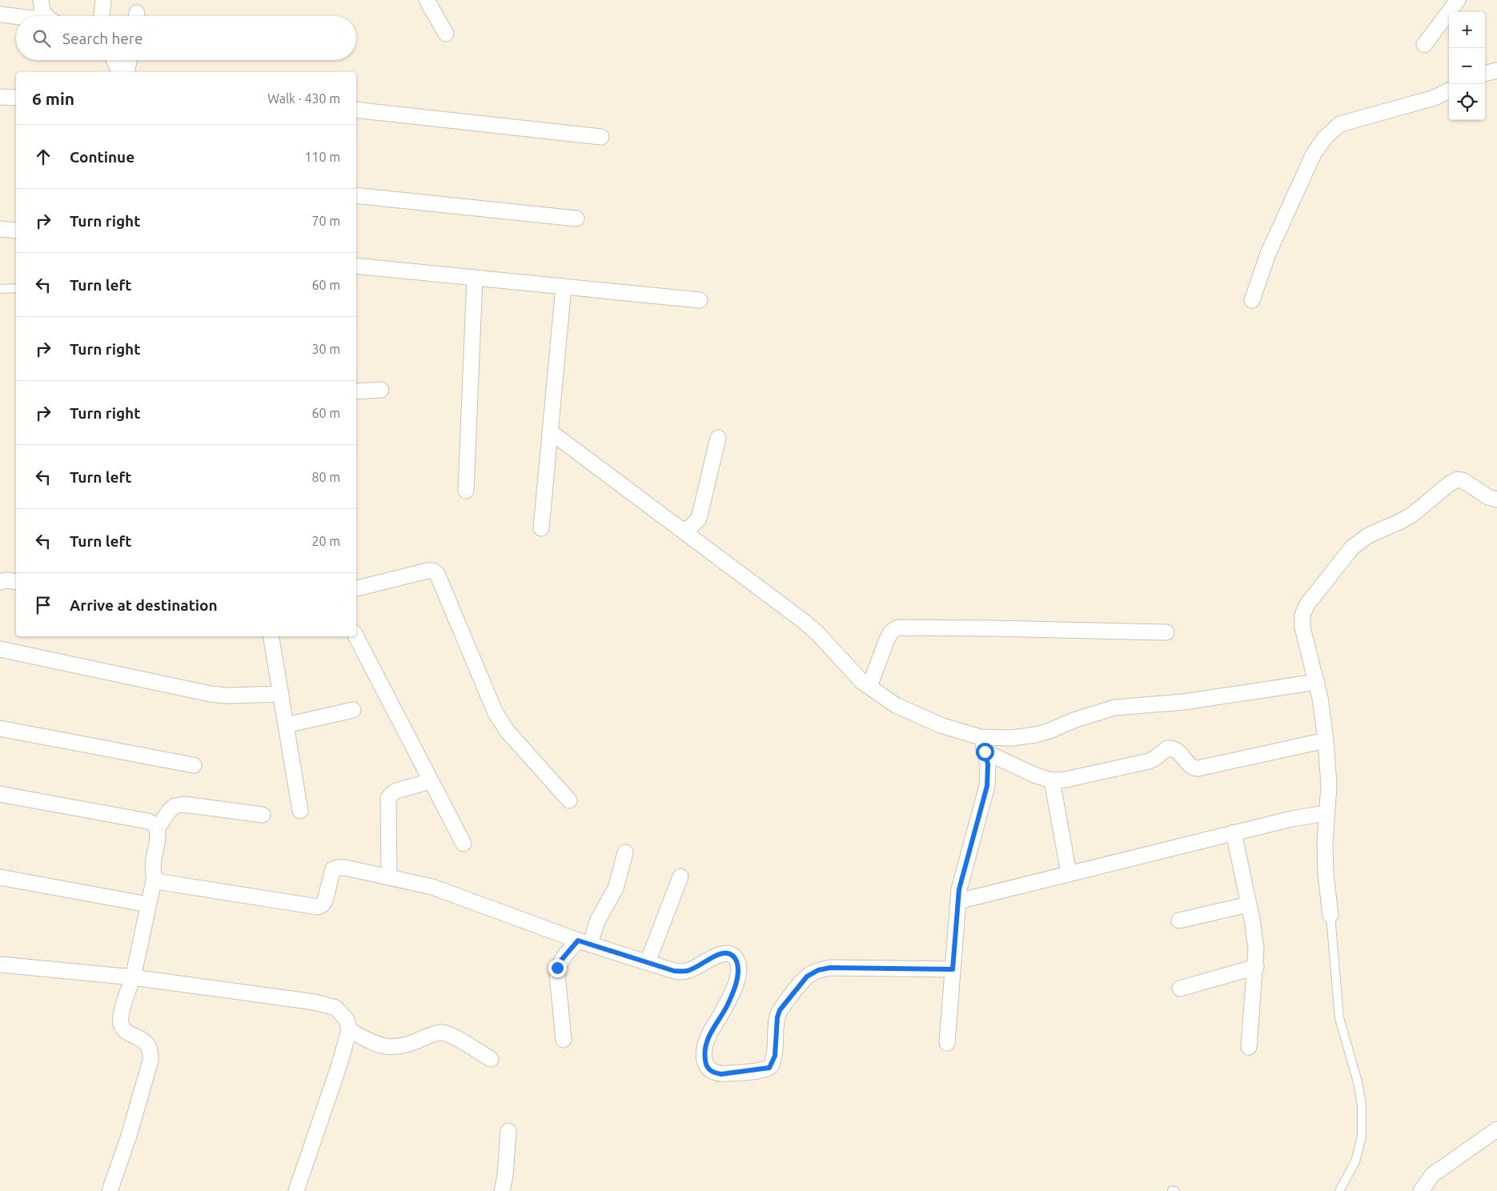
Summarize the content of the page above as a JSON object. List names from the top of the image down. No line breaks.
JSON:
{"page":{"map_buttons":["+","−"],"search":"Search here","heading":["6 min","Walk · 430 m"],"list":[["Continue","110 m"],["Turn right","70 m"],["Turn left","60 m"],["Turn right","30 m"],["Turn right","60 m"],["Turn left","80 m"],["Turn left","20 m"],"Arrive at destination"]}}
